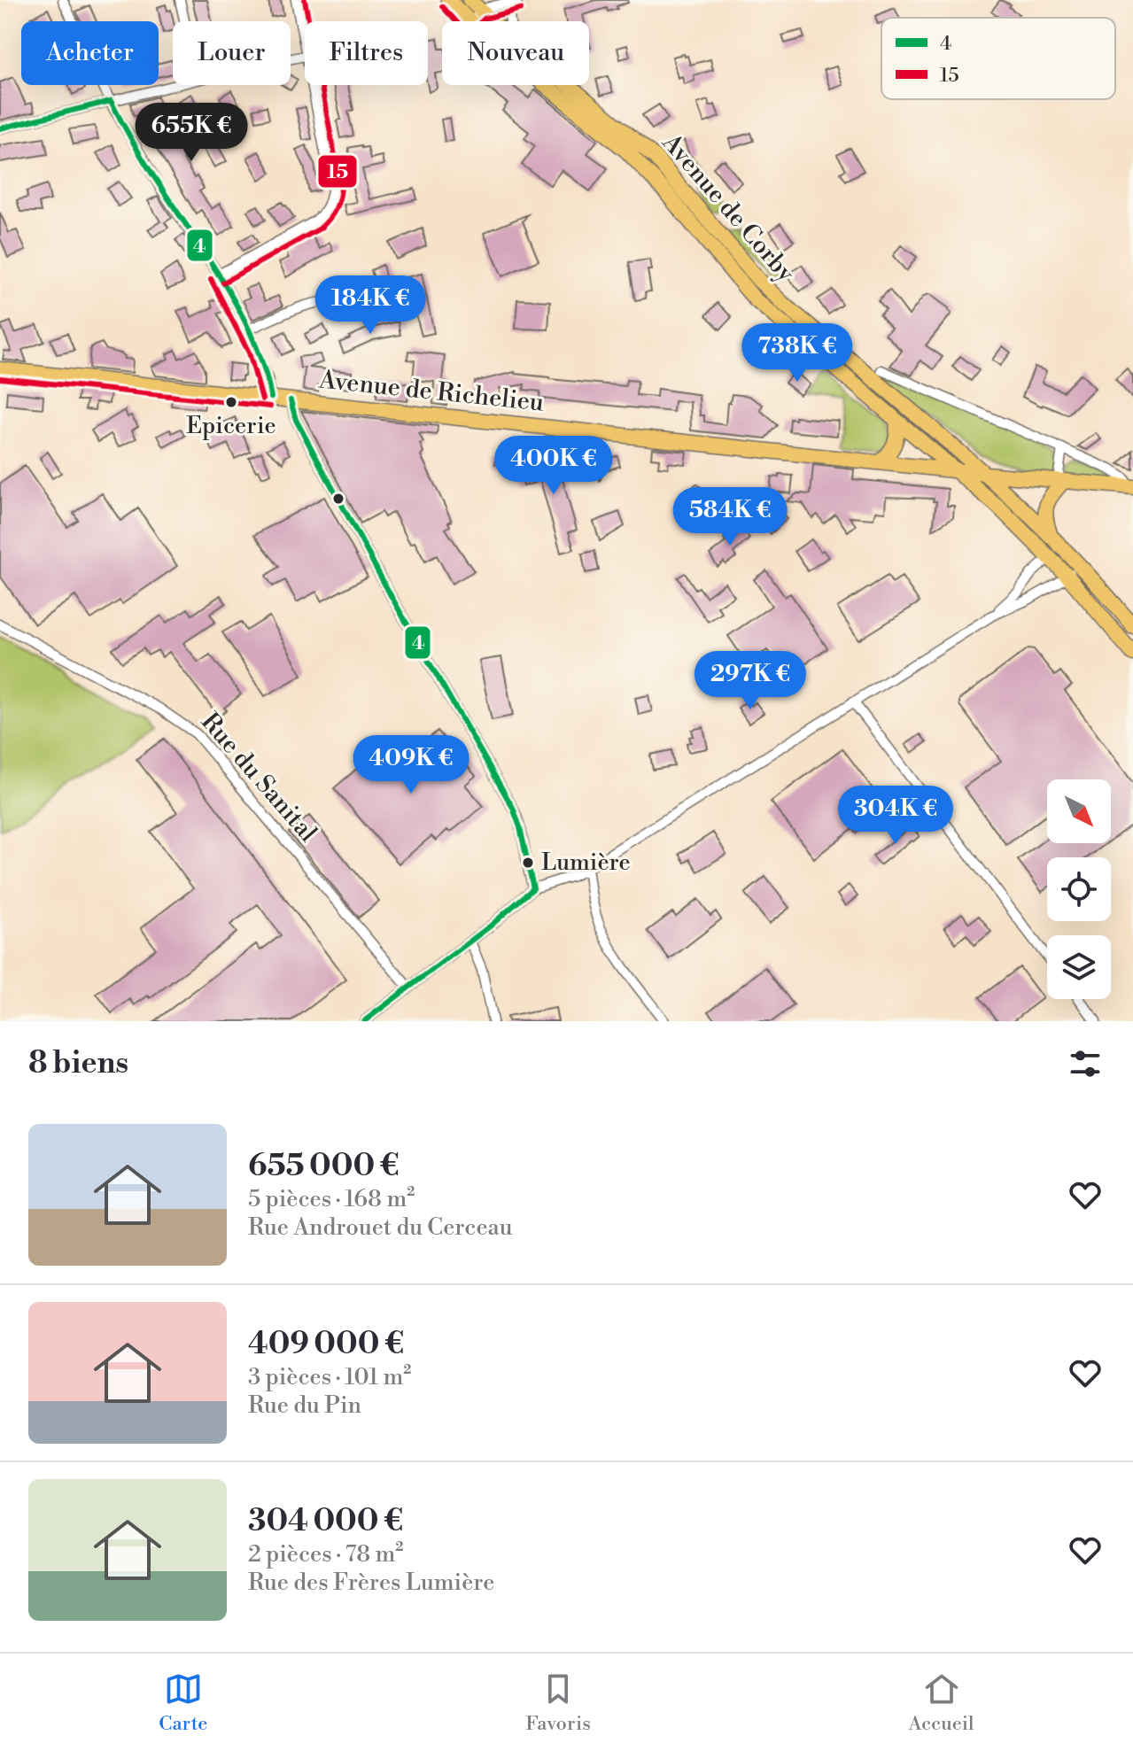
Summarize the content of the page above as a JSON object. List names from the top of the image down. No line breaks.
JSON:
{"streets":{"main road":["Avenue de Corby","Avenue de Richelieu"],"street":["Rue du Sanital"]},"crossings":[["Avenue de Corby","Avenue de Richelieu"]],"places":["Epicerie","Lumière"],"lines":["transit line 15","transit line 4"],"legend":["4","15"],"north":"bottom right","page":{"chip":["Acheter","Louer","Filtres","Nouveau"],"price":["655K €","184K €","738K €","400K €","584K €","297K €","409K €","304K €"],"heading":"8 biens","list":[{"name":"655 000 €","note":"5 pièces · 168 m² · Rue Androuet du Cerceau"},{"name":"409 000 €","note":"3 pièces · 101 m² · Rue du Pin"},{"name":"304 000 €","note":"2 pièces · 78 m² · Rue des Frères Lumière"}],"tabs":["Carte","Favoris","Accueil"]}}
